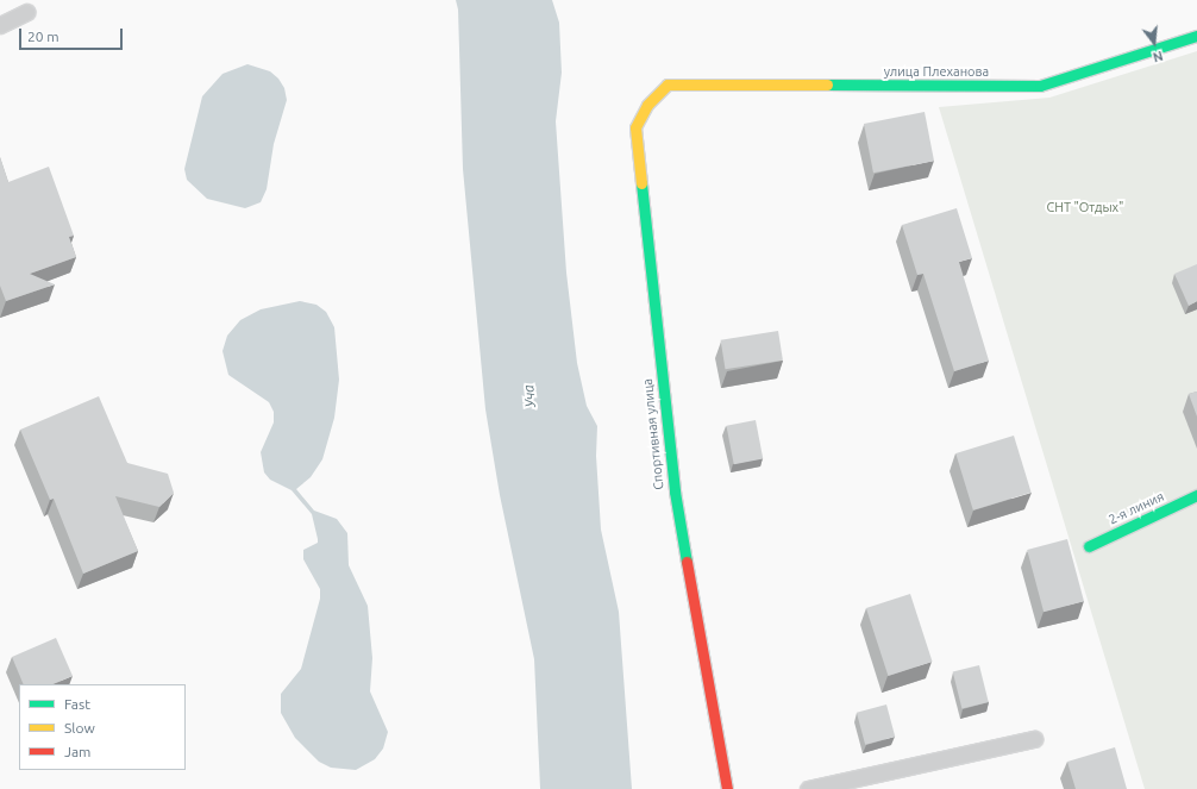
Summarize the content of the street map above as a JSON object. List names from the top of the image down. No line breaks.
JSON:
{"streets":{"street":["улица Плеханова","Спортивная улица","2-я линия"]},"crossings":[["улица Плеханова","Спортивная улица"]],"water":["Уча"],"parks":["СНТ \"Отдых\""],"legend":["Fast","Slow","Jam"],"scale_bar":"20 m","north":"bottom"}
